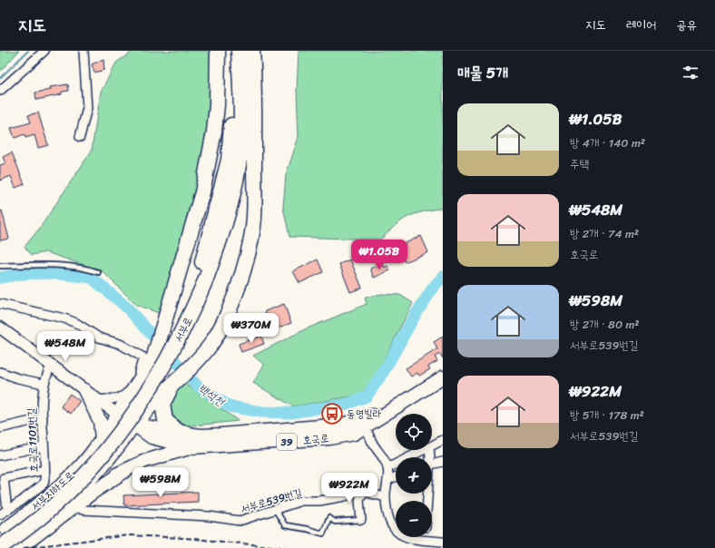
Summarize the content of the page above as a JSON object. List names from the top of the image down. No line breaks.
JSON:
{"streets":{"highway":["서부로"],"main road":["호국로","39","서부지하도로"],"street":["호국로1101번길","서부로539번길"]},"crossings":[["호국로","호국로1101번길"],["호국로","39"],["39","서부지하도로"]],"water":["백석천"],"places":{"bus stop":["동명빌라"]},"page":{"header":"지도","nav":["지도","레이어","공유"],"heading":"매물 5개","list":[{"name":"₩1.05B","note":"방 4개 · 140 m² · 주택"},{"name":"₩548M","note":"방 2개 · 74 m² · 호국로"},{"name":"₩598M","note":"방 2개 · 80 m² · 서부로539번길"},{"name":"₩922M","note":"방 5개 · 178 m² · 서부로539번길"}],"price":["₩1.05B","₩370M","₩548M","₩598M","₩922M"],"map_buttons":["+","−"]}}
